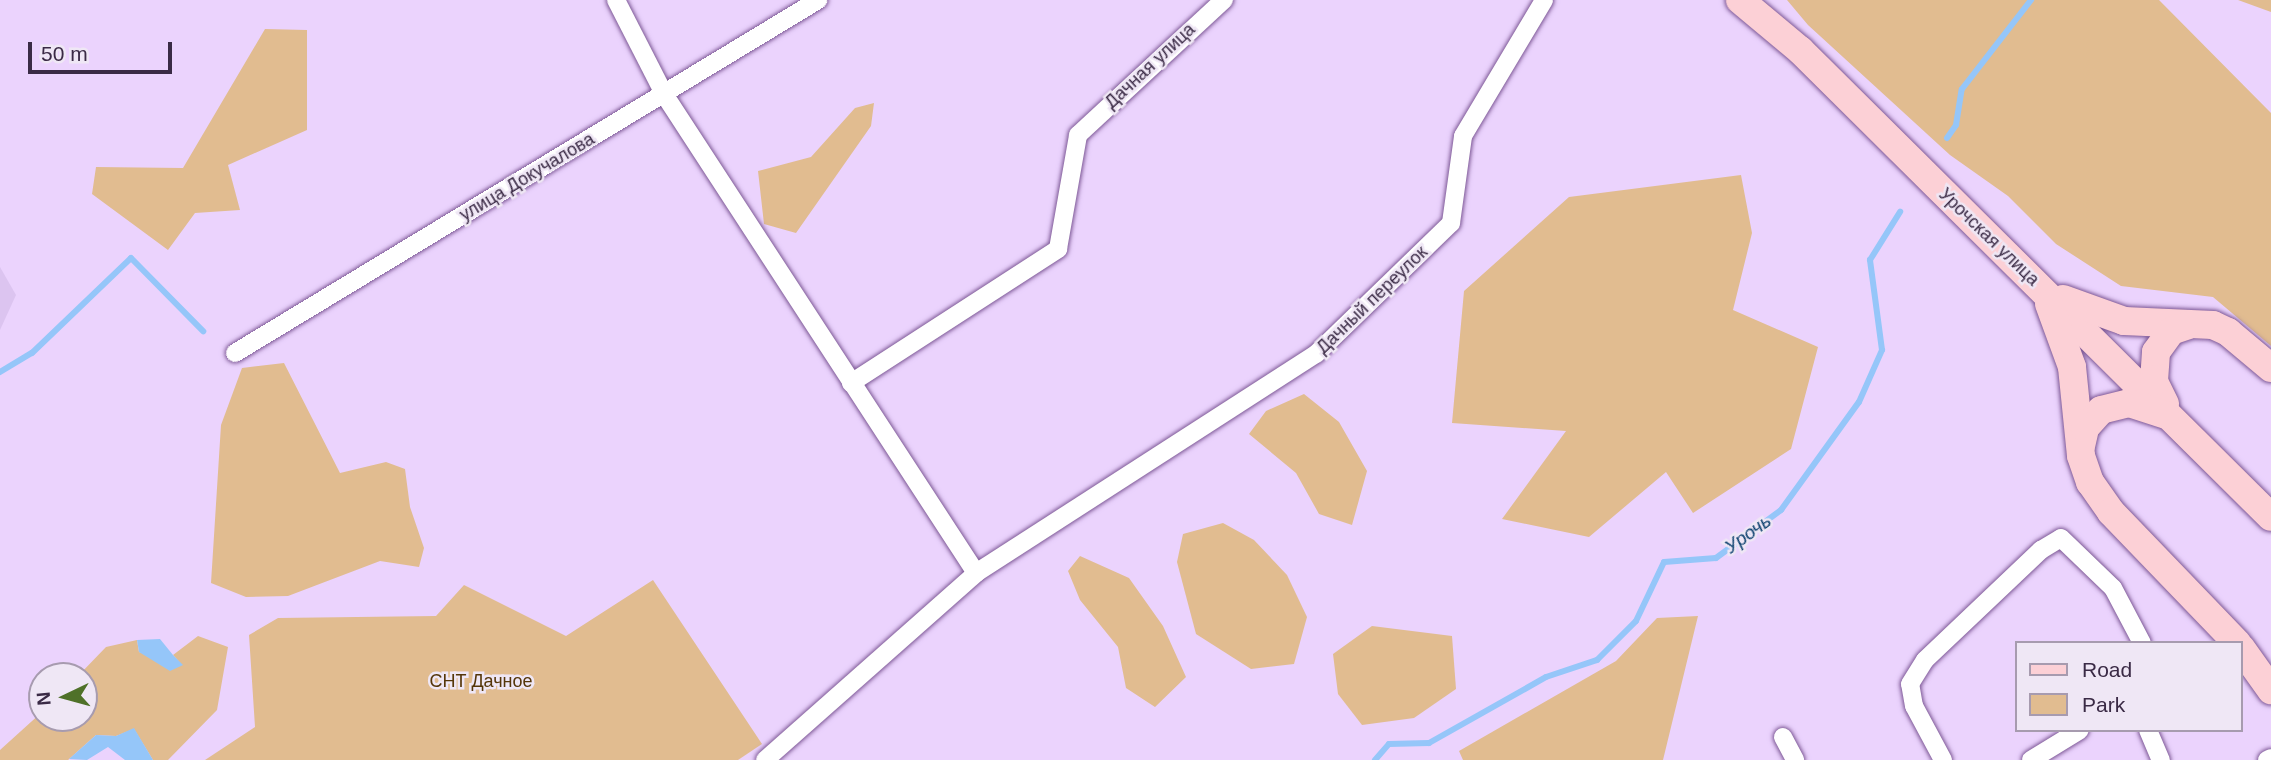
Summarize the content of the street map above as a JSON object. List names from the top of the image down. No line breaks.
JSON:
{"streets":{"main road":["Урочская улица"],"street":["Дачная улица","улица Докучалова","Дачный переулок"]},"water":["Урочь"],"parks":["СНТ Дачное"],"legend":["Road","Park"],"scale_bar":"50 m","north":"left"}
